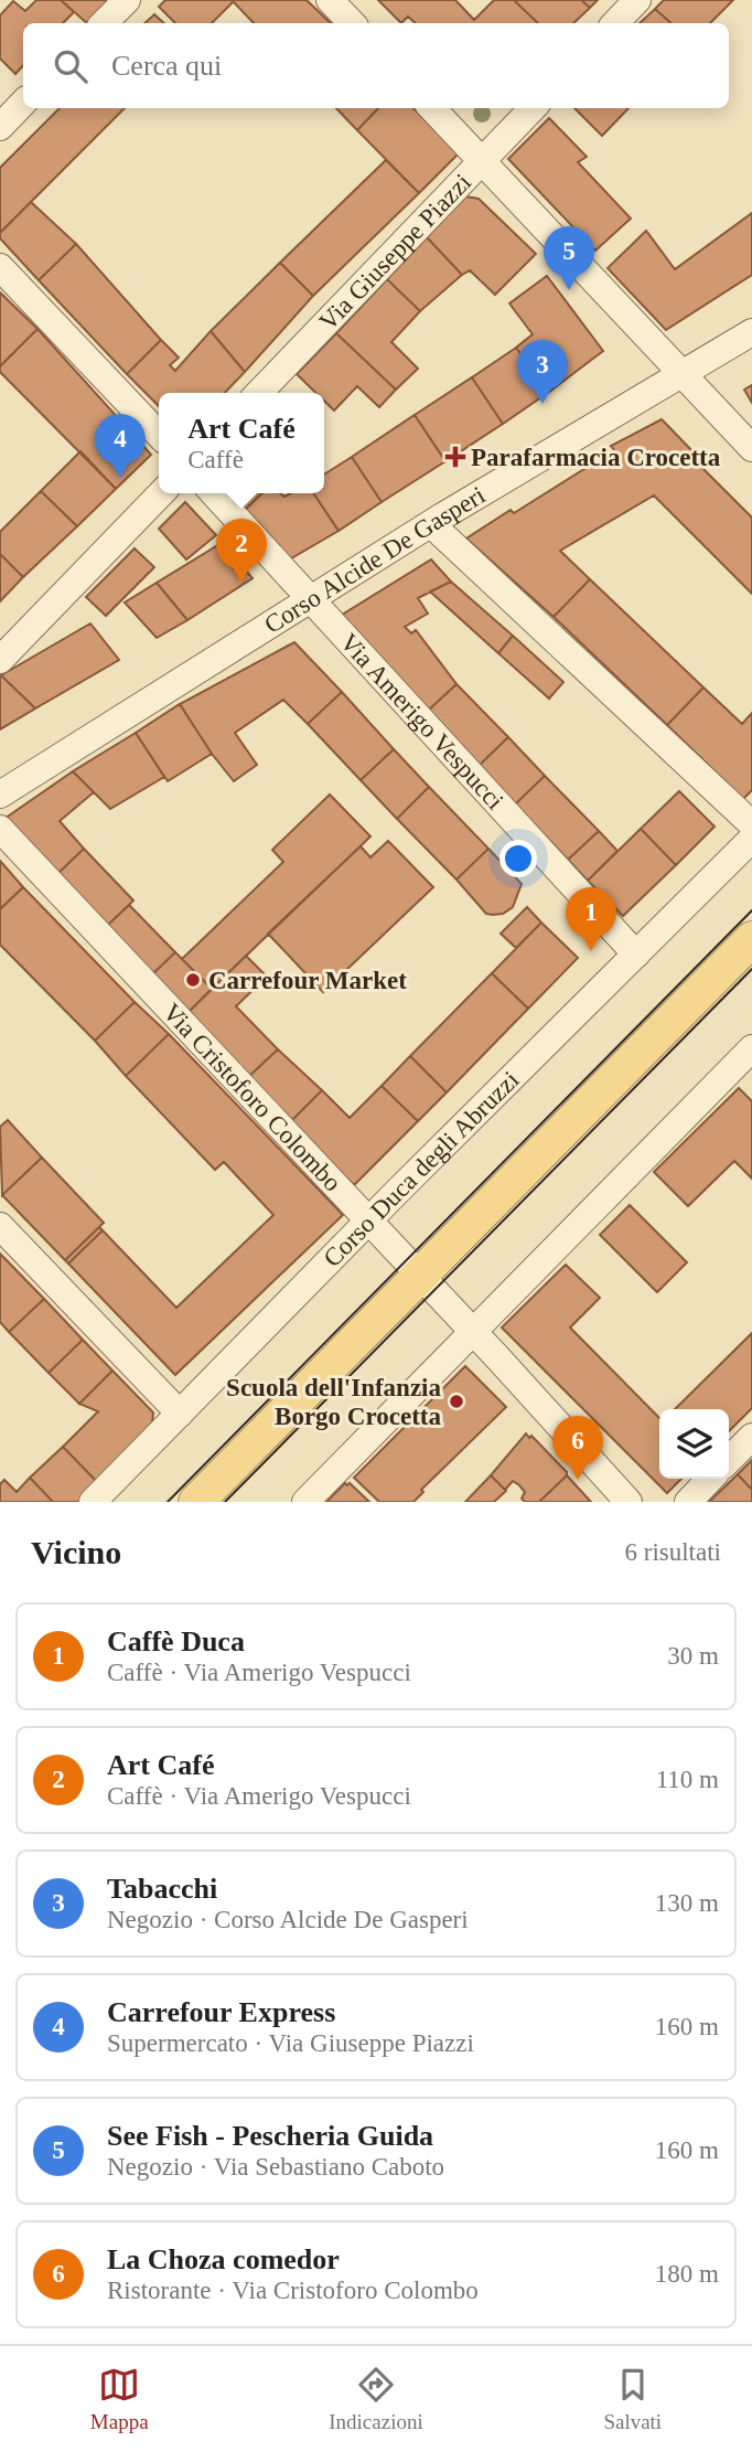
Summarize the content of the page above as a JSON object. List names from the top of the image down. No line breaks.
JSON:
{"streets":{"street":["Via Giuseppe Piazzi","Corso Alcide De Gasperi","Via Amerigo Vespucci","Via Cristoforo Colombo","Corso Duca degli Abruzzi"]},"crossings":[["Corso Alcide De Gasperi","Via Amerigo Vespucci"],["Via Amerigo Vespucci","Corso Duca degli Abruzzi"],["Via Cristoforo Colombo","Corso Duca degli Abruzzi"]],"places":{"health":["Parafarmacia Crocetta"],"other":["Carrefour Market","Scuola dell'Infanzia Borgo Crocetta"]},"page":{"search":"Cerca qui","pins":["5","3","4","2","1","6"],"popup":["Art Café","Caffè"],"heading":["Vicino","6 risultati"],"list":[{"mark":"1","name":"Caffè Duca","note":"Caffè · Via Amerigo Vespucci","value":"30 m"},{"mark":"2","name":"Art Café","note":"Caffè · Via Amerigo Vespucci","value":"110 m"},{"mark":"3","name":"Tabacchi","note":"Negozio · Corso Alcide De Gasperi","value":"130 m"},{"mark":"4","name":"Carrefour Express","note":"Supermercato · Via Giuseppe Piazzi","value":"160 m"},{"mark":"5","name":"See Fish - Pescheria Guida","note":"Negozio · Via Sebastiano Caboto","value":"160 m"},{"mark":"6","name":"La Choza comedor","note":"Ristorante · Via Cristoforo Colombo","value":"180 m"}],"nav":["Mappa","Indicazioni","Salvati"]}}
